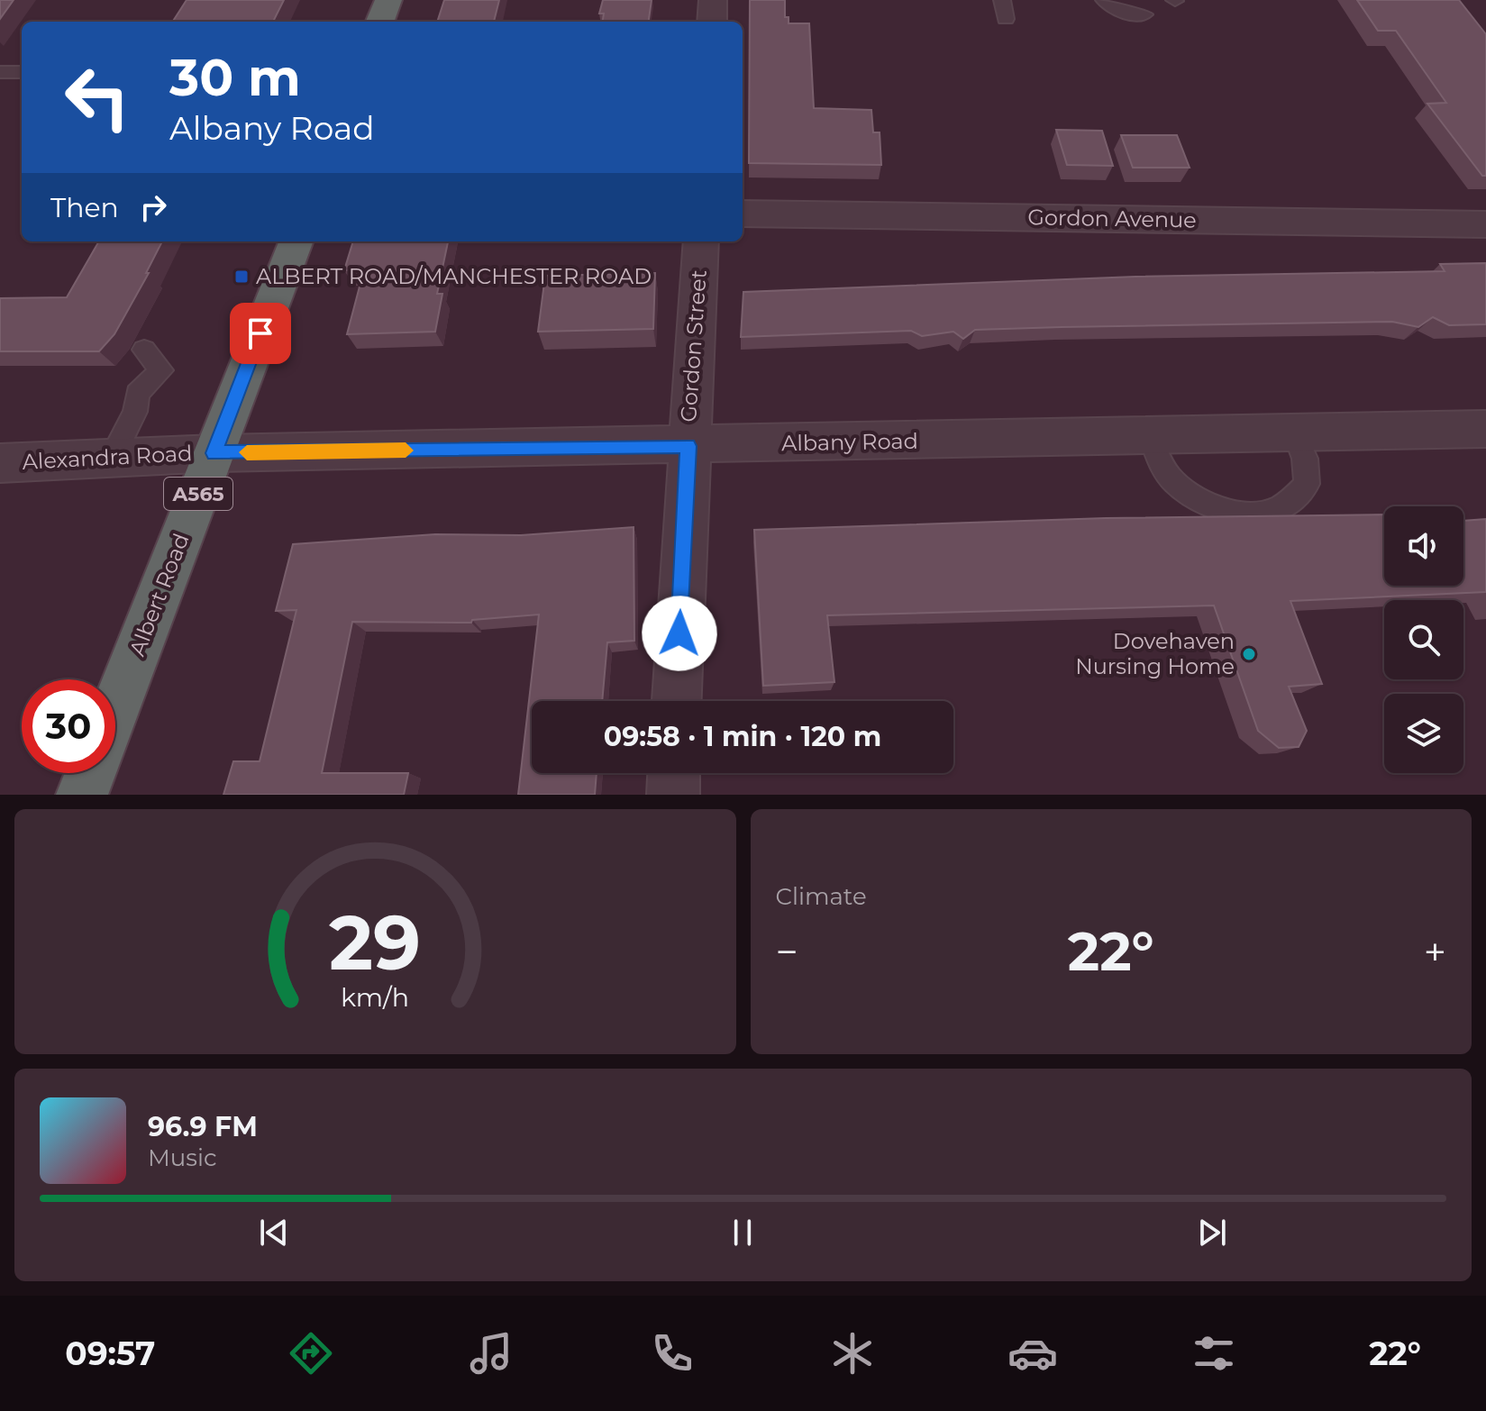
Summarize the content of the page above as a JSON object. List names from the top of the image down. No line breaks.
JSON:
{"streets":{"highway":["A565","Albert Road"],"street":["Gordon Avenue","Gordon Street","Albany Road","Alexandra Road"]},"crossings":[["Gordon Street","Albany Road"],["Albany Road","Alexandra Road"],["Albany Road","Albert Road"],["Alexandra Road","Albert Road"]],"places":{"transit":["ALBERT ROAD/MANCHESTER ROAD"],"other":["Dovehaven Nursing Home"]},"page":{"turn":["30 m","Albany Road"],"then":"Then","limit":"30","trip":"09:58 · 1 min · 120 m","tile":"Climate","heat":["−","22°","+"],"song":["96.9 FM","Music"],"tabs":["09:57","22°"],"gauge":["29","km/h"]}}
